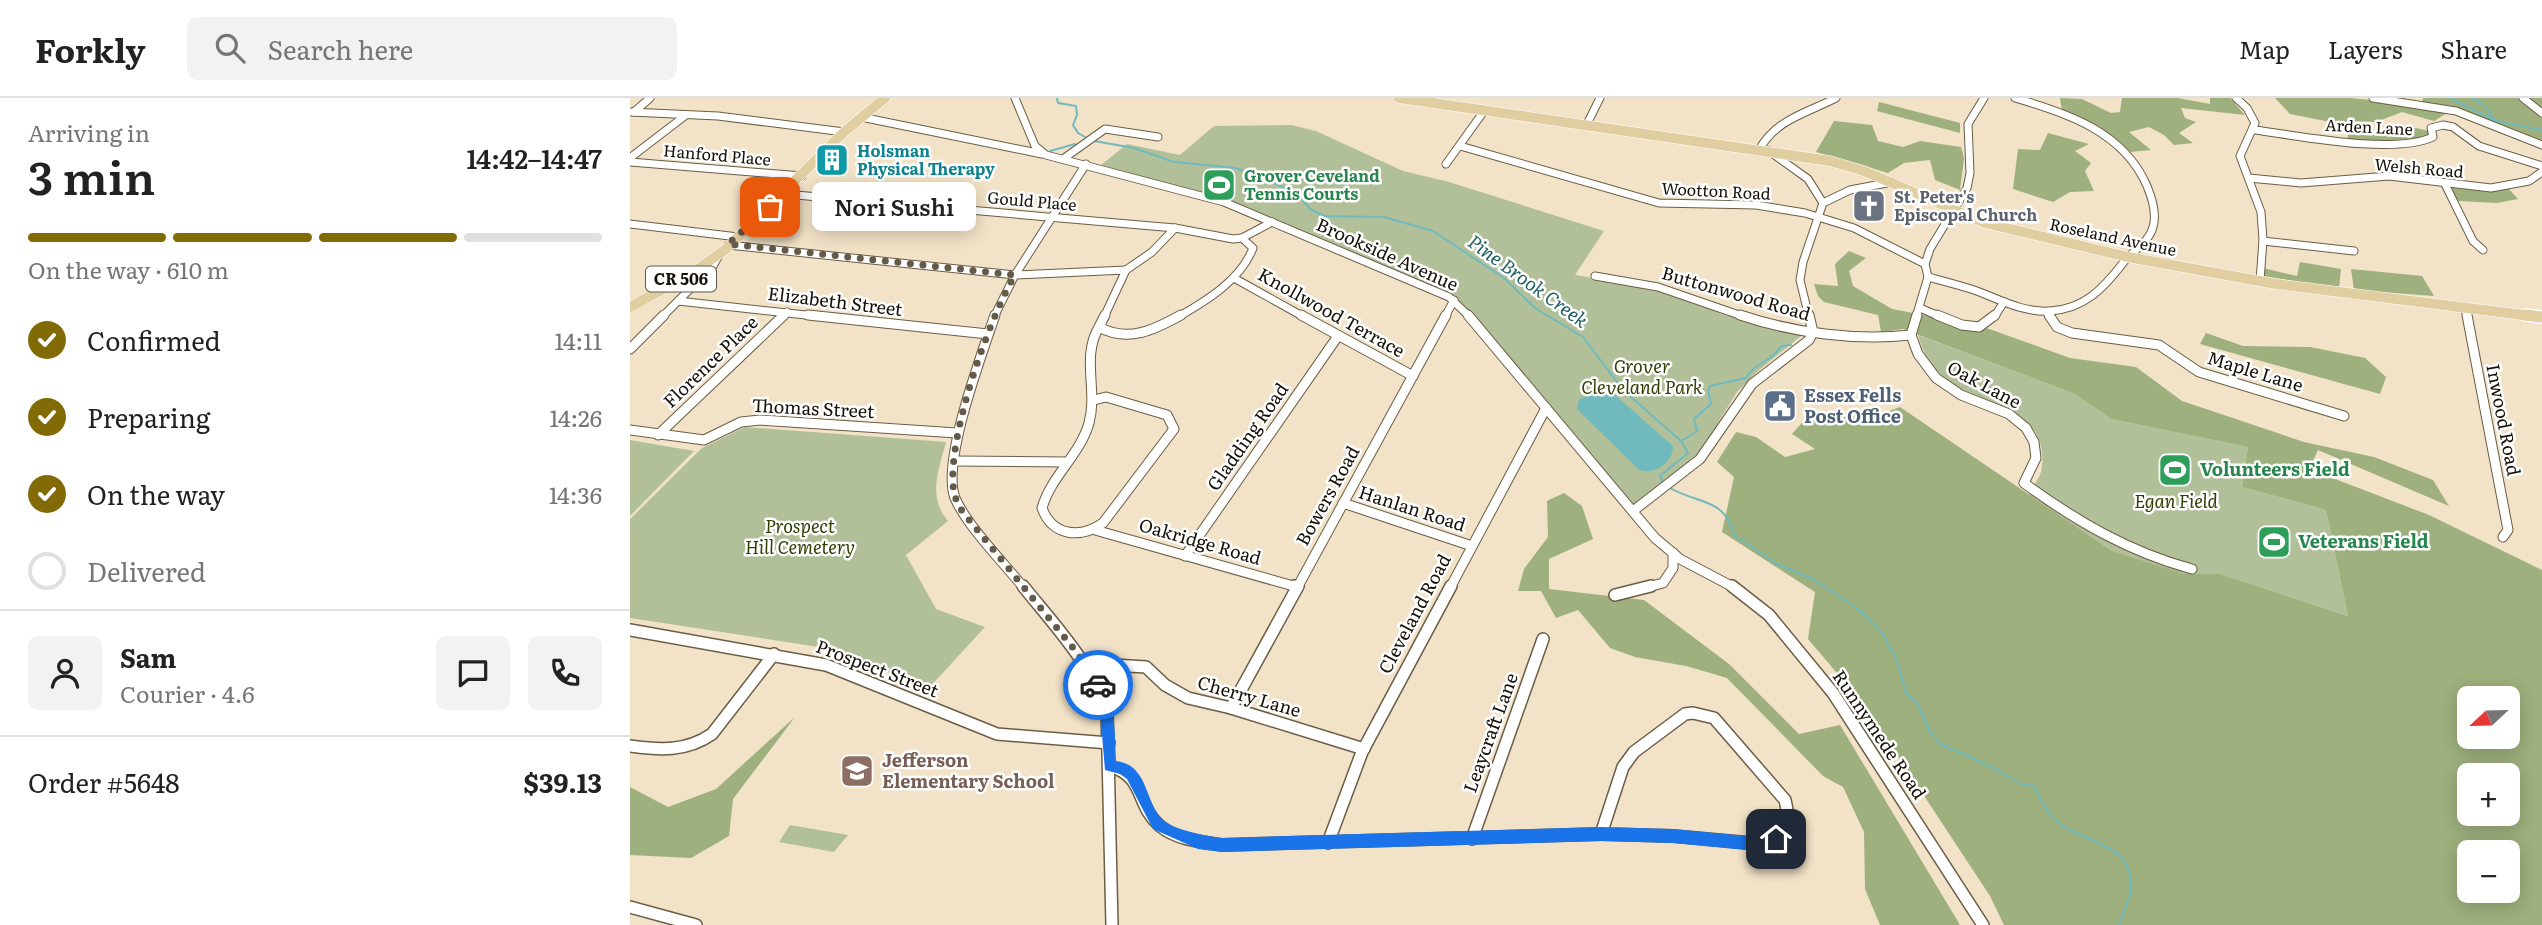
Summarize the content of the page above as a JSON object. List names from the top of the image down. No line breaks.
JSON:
{"streets":{"main road":["Roseland Avenue","CR 506"],"street":["Arden Lane","Hanford Place","Welsh Road","Wootton Road","Gould Place","Brookside Avenue","Buttonwood Road","Elizabeth Street","Knollwood Terrace","Florence Place","Maple Lane","Oak Lane","Thomas Street","Inwood Road","Gladding Road","Bowers Road","Hanlan Road","Oakridge Road","Cleveland Road","Prospect Street","Cherry Lane","Leaycraft Lane","Runnymede Road"]},"crossings":[["Hanford Place","CR 506"],["Wootton Road","Buttonwood Road"],["Wootton Road","Oak Lane"],["Gould Place","CR 506"],["Roseland Avenue","Inwood Road"],["Brookside Avenue","Bowers Road"],["Brookside Avenue","Cleveland Road"],["Brookside Avenue","Runnymede Road"],["Buttonwood Road","Oak Lane"],["Elizabeth Street","Florence Place"],["Knollwood Terrace","Gladding Road"],["Knollwood Terrace","Bowers Road"],["Florence Place","Thomas Street"],["Gladding Road","Oakridge Road"],["Bowers Road","Hanlan Road"],["Bowers Road","Oakridge Road"],["Bowers Road","Cherry Lane"],["Hanlan Road","Cleveland Road"],["Cleveland Road","Cherry Lane"]],"water":["Pine Brook Creek"],"parks":["Grover Cleveland Park","Egan Field","Prospect Hill Cemetery"],"places":{"building":["Holsman Physical Therapy"],"sports":["Grover Ceveland Tennis Courts","Volunteers Field","Veterans Field"],"church":["St. Peter's Episcopal Church"],"other":["Nori Sushi"],"public building":["Essex Fells Post Office"],"school or university":["Jefferson Elementary School"]},"north":"left","page":{"header":"Forkly","search":"Search here","nav":["Map","Layers","Share"],"heading":["3 min","Arriving in","14:42–14:47"],"panel":["Sam","Courier · 4.6","Order #5648","$39.13"],"bubble":"Nori Sushi","bar":"On the way · 610 m","list":[["Confirmed","14:11"],["Preparing","14:26"],["On the way","14:36"],"Delivered"],"map_buttons":["+","−"]}}
